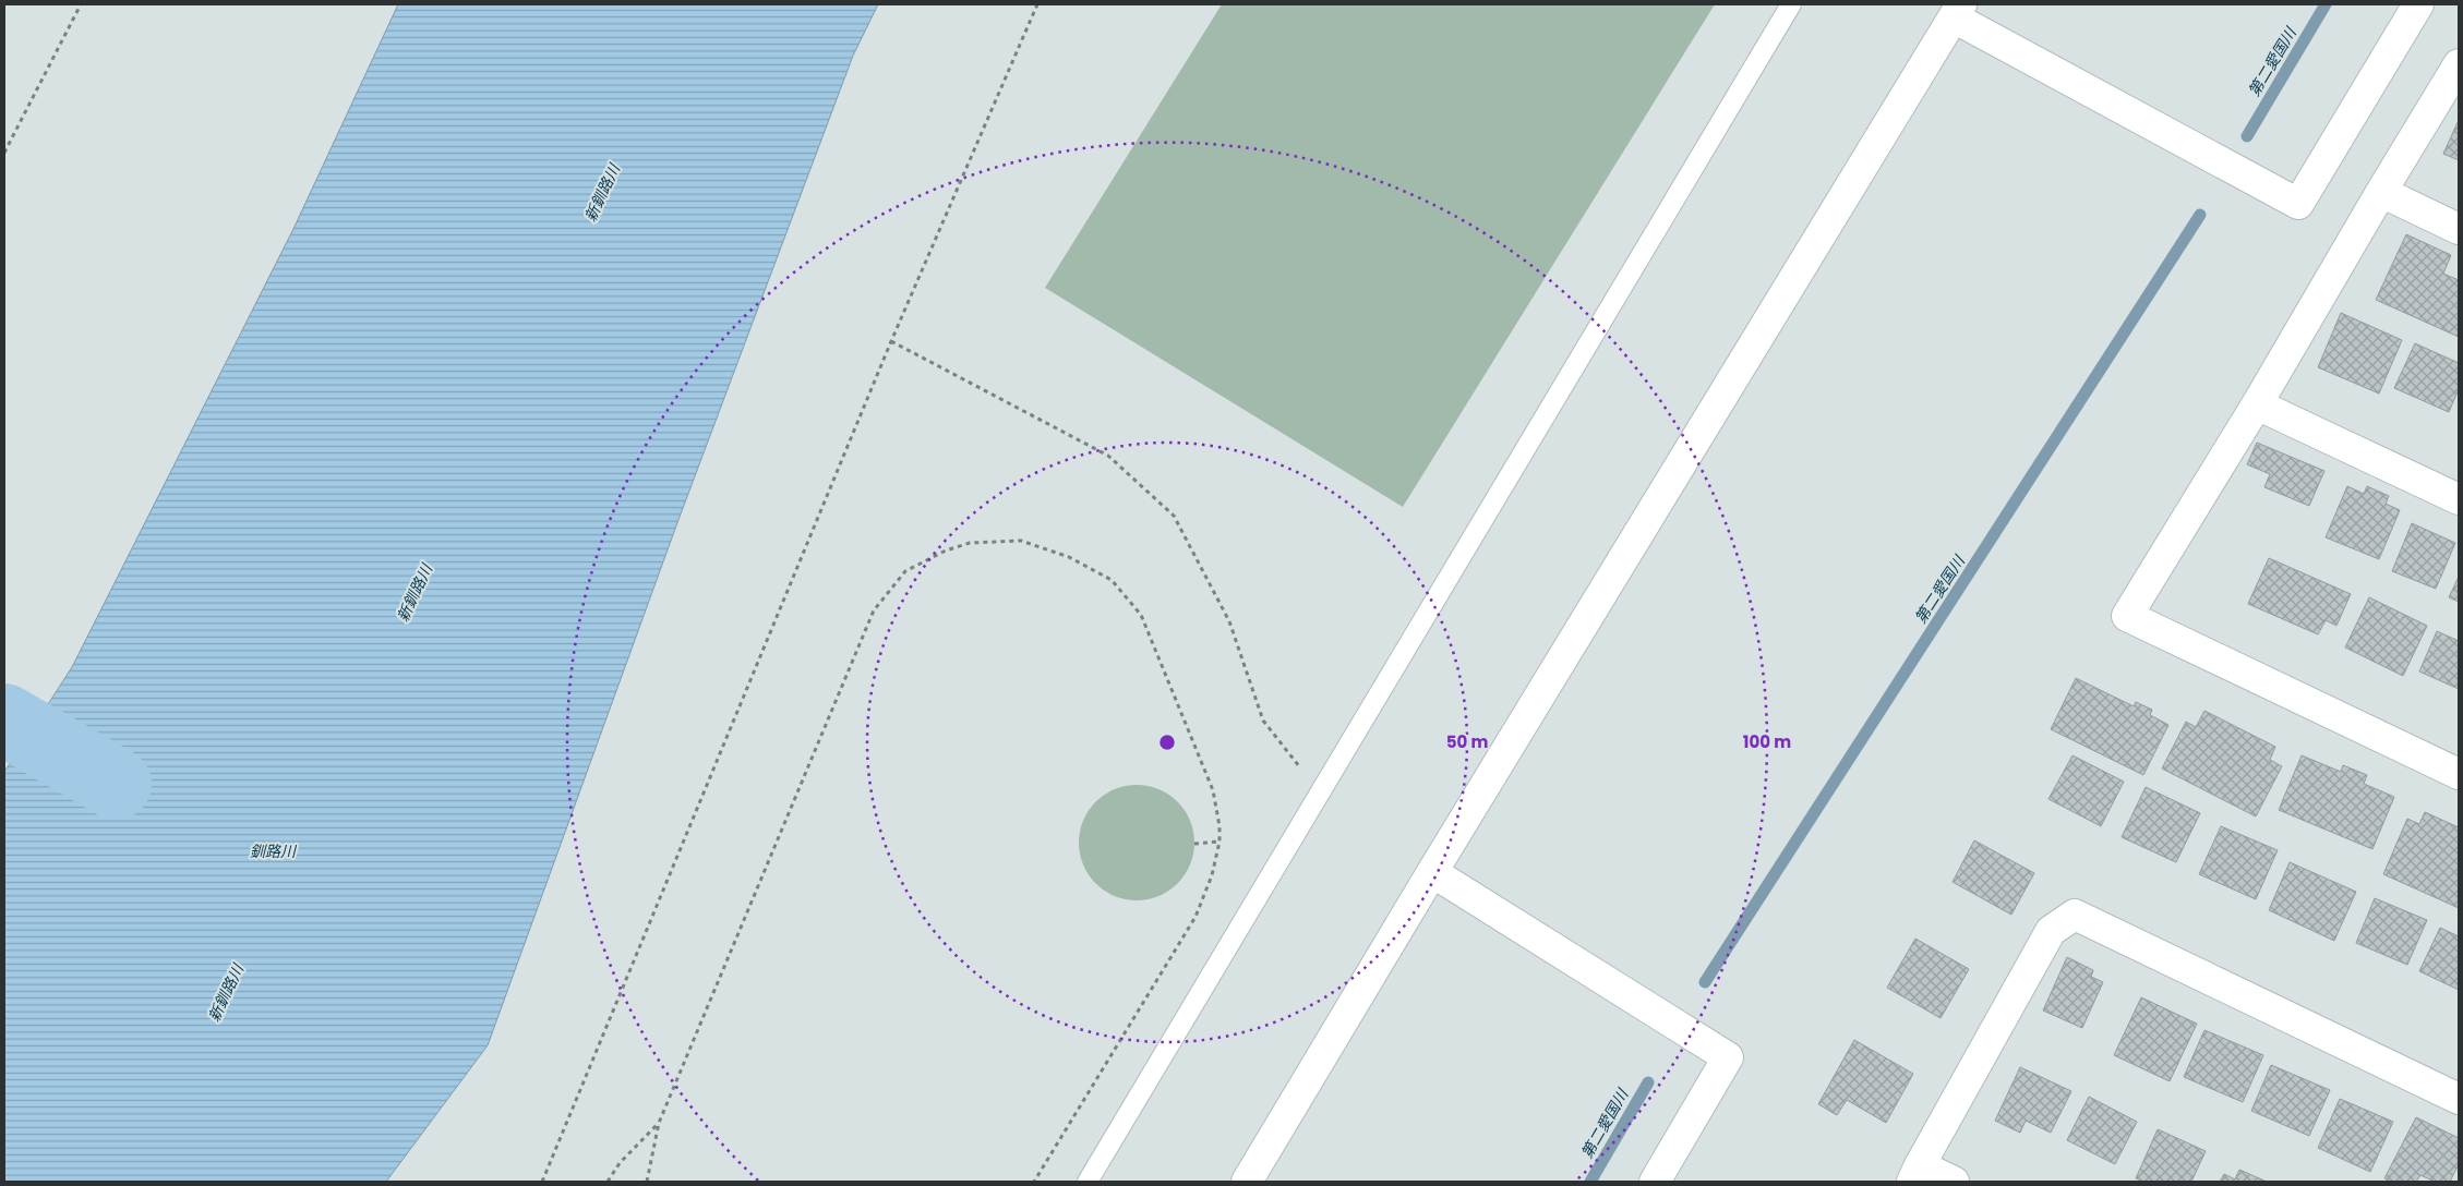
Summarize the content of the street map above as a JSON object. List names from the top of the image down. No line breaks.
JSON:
{"water":["第二愛国川","新釧路川","釧路川"],"rings":["50 m","100 m"]}
